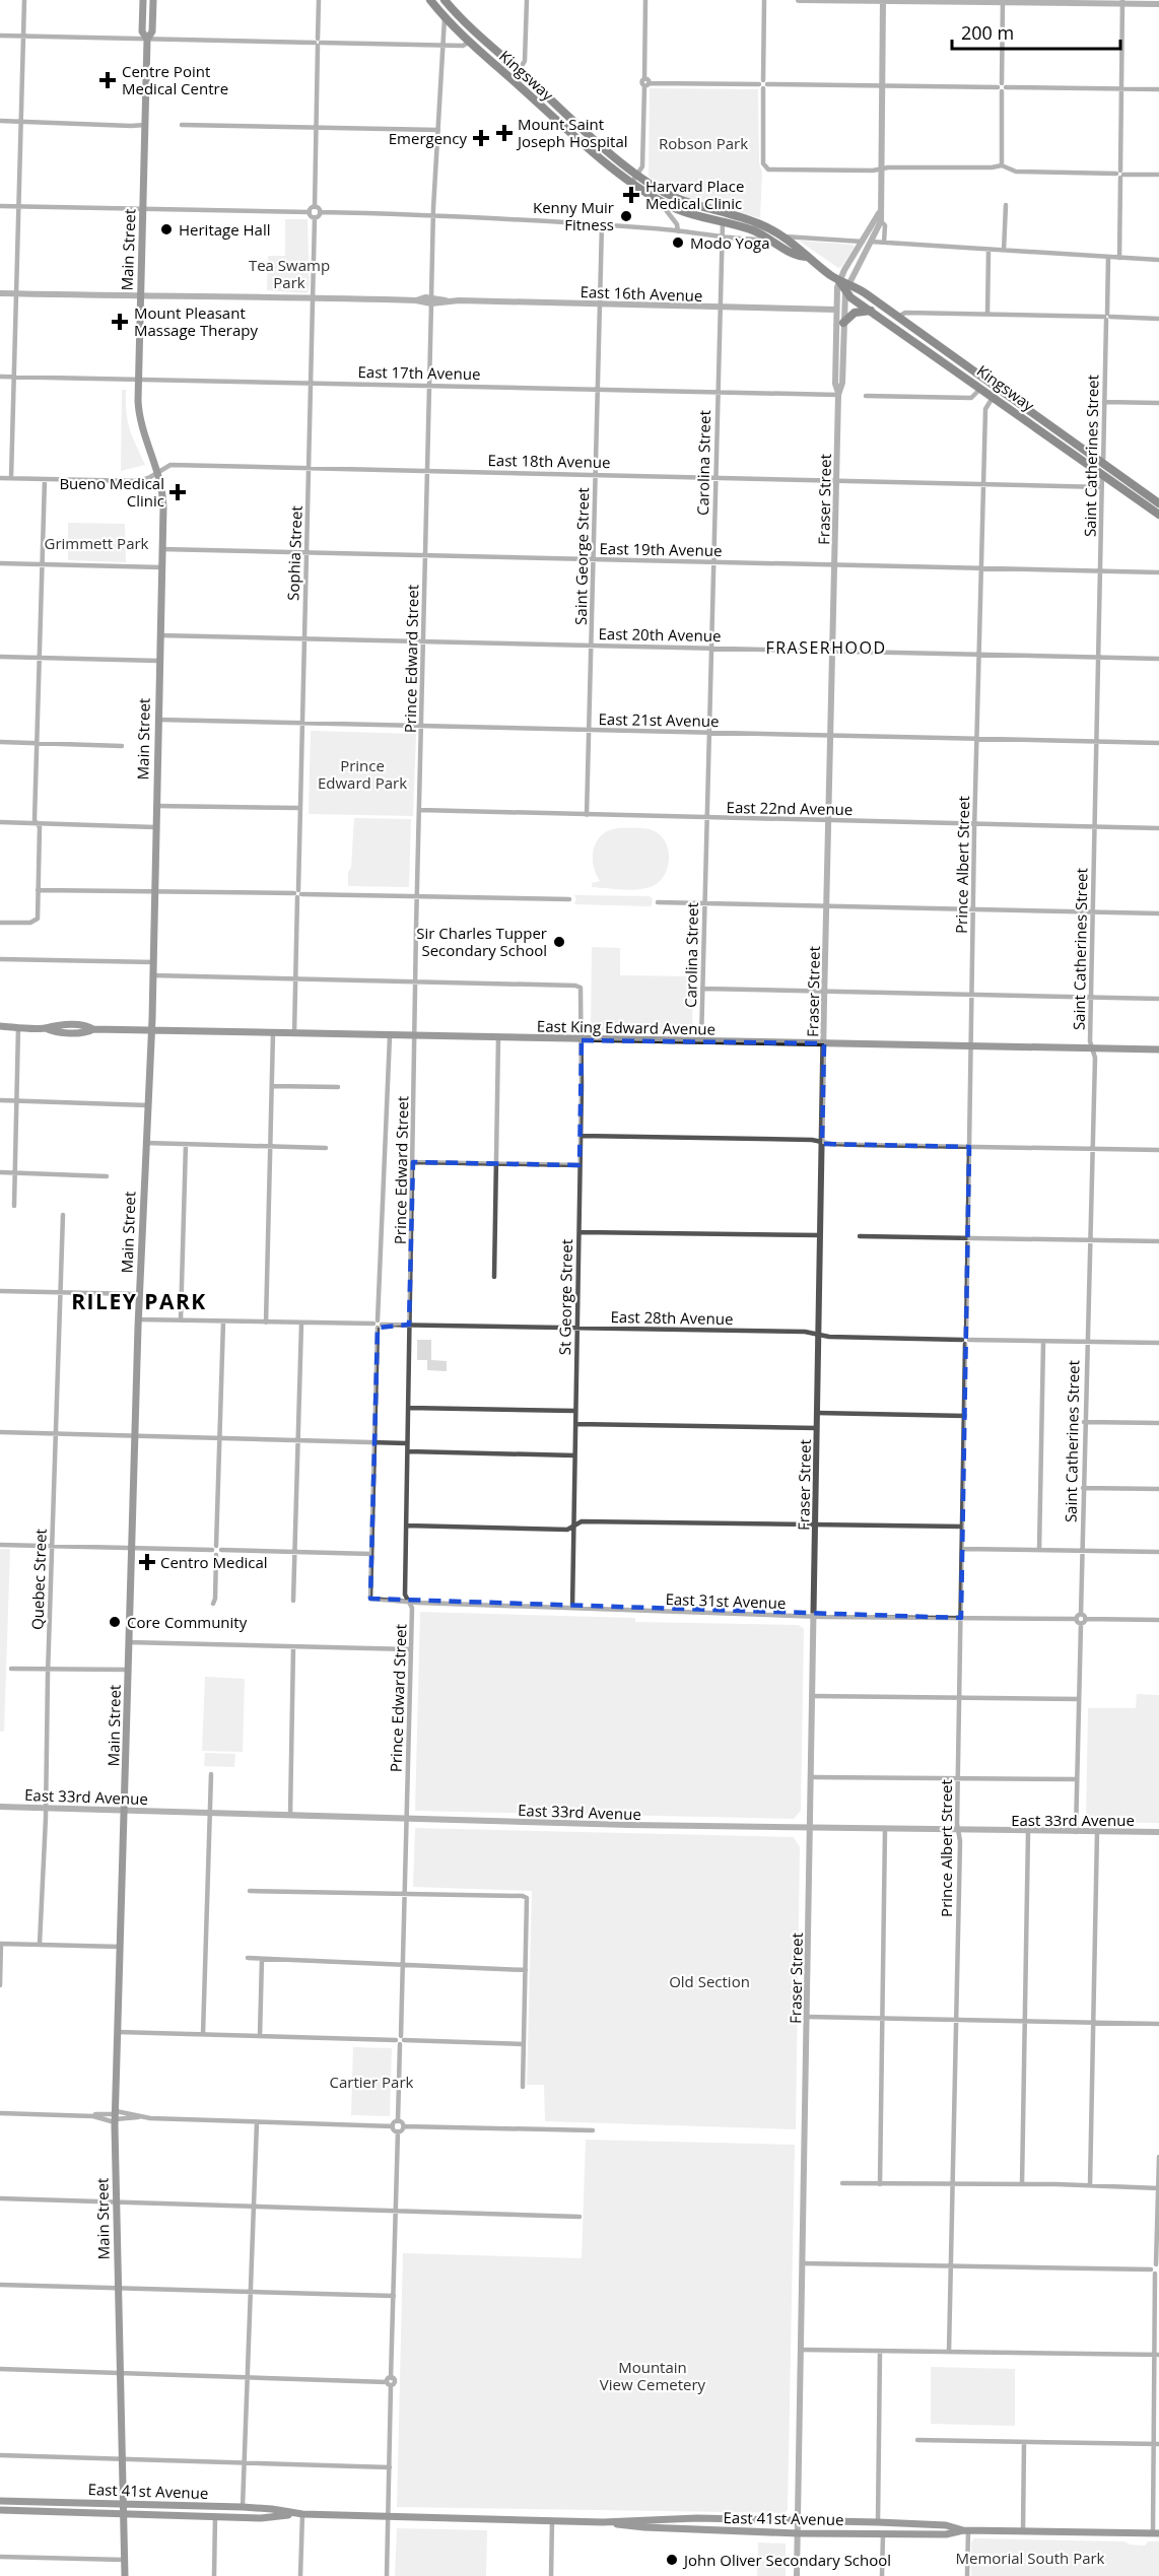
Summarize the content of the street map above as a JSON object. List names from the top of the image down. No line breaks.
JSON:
{"streets":{"main road":["Kingsway","Main Street","East King Edward Avenue","East 41st Avenue"],"street":["East 16th Avenue","East 17th Avenue","Saint Catherines Street","East 18th Avenue","Carolina Street","Fraser Street","East 19th Avenue","Sophia Street","Saint George Street","East 20th Avenue","Prince Edward Street","East 21st Avenue","East 22nd Avenue","Prince Albert Street","St George Street","East 28th Avenue","Quebec Street","East 31st Avenue","East 33rd Avenue"]},"crossings":[["Kingsway","Saint Catherines Street"],["Kingsway","Carolina Street"],["Kingsway","Fraser Street"],["Kingsway","Prince Edward Street"],["Kingsway","Prince Albert Street"],["Main Street","East 16th Avenue"],["Main Street","East 17th Avenue"],["Main Street","East 18th Avenue"],["Main Street","East 19th Avenue"],["Main Street","East 20th Avenue"],["Main Street","East 21st Avenue"],["Main Street","East King Edward Avenue"],["Main Street","East 28th Avenue"],["Main Street","East 33rd Avenue"],["Main Street","East 41st Avenue"],["East 16th Avenue","Carolina Street"],["East 16th Avenue","Fraser Street"],["East 16th Avenue","Sophia Street"],["East 16th Avenue","Saint George Street"],["East 16th Avenue","Prince Edward Street"],["East 17th Avenue","Carolina Street"],["East 17th Avenue","Fraser Street"],["East 17th Avenue","Sophia Street"],["East 17th Avenue","Saint George Street"],["East 17th Avenue","Prince Edward Street"],["Saint Catherines Street","East 18th Avenue"],["Saint Catherines Street","East 19th Avenue"],["Saint Catherines Street","East 20th Avenue"],["Saint Catherines Street","East 21st Avenue"],["Saint Catherines Street","East 22nd Avenue"],["Saint Catherines Street","East King Edward Avenue"],["Saint Catherines Street","East 28th Avenue"],["East 18th Avenue","Carolina Street"],["East 18th Avenue","Fraser Street"],["East 18th Avenue","Sophia Street"],["East 18th Avenue","Saint George Street"],["East 18th Avenue","Prince Edward Street"],["East 18th Avenue","Prince Albert Street"],["Carolina Street","East 19th Avenue"],["Carolina Street","East 20th Avenue"],["Carolina Street","East 21st Avenue"],["Carolina Street","East 22nd Avenue"],["Carolina Street","East King Edward Avenue"],["Fraser Street","East 19th Avenue"],["Fraser Street","East 20th Avenue"],["Fraser Street","East 21st Avenue"],["Fraser Street","East 22nd Avenue"],["Fraser Street","East King Edward Avenue"],["Fraser Street","East 28th Avenue"],["Fraser Street","East 31st Avenue"],["Fraser Street","East 33rd Avenue"],["Fraser Street","East 41st Avenue"],["East 19th Avenue","Sophia Street"],["East 19th Avenue","Saint George Street"],["East 19th Avenue","Prince Edward Street"],["East 19th Avenue","Prince Albert Street"],["Sophia Street","East 20th Avenue"],["Sophia Street","East 21st Avenue"],["Sophia Street","East King Edward Avenue"],["Saint George Street","East 20th Avenue"],["Saint George Street","East 21st Avenue"],["Saint George Street","East 22nd Avenue"],["East 20th Avenue","Prince Edward Street"],["East 20th Avenue","Prince Albert Street"],["Prince Edward Street","East 21st Avenue"],["Prince Edward Street","East 22nd Avenue"],["Prince Edward Street","East King Edward Avenue"],["Prince Edward Street","St George Street"],["Prince Edward Street","East 28th Avenue"],["Prince Edward Street","East 31st Avenue"],["Prince Edward Street","East 33rd Avenue"],["East 21st Avenue","Prince Albert Street"],["East 22nd Avenue","Prince Albert Street"],["Prince Albert Street","East King Edward Avenue"],["Prince Albert Street","East 28th Avenue"],["Prince Albert Street","East 31st Avenue"],["Prince Albert Street","East 33rd Avenue"],["East King Edward Avenue","St George Street"],["St George Street","East 28th Avenue"],["St George Street","East 31st Avenue"],["Quebec Street","East 33rd Avenue"]],"districts":["FRASERHOOD","RILEY PARK"],"parks":["Robson Park","Tea Swamp Park","Grimmett Park","Prince Edward Park","Old Section","Cartier Park","Mountain View Cemetery","Memorial South Park"],"places":{"health":["Centre Point Medical Centre","Mount Saint Joseph Hospital","Emergency","Harvard Place Medical Clinic","Mount Pleasant Massage Therapy","Bueno Medical Clinic","Centro Medical"],"other":["Kenny Muir Fitness","Heritage Hall","Modo Yoga","Sir Charles Tupper Secondary School","Core Community","John Oliver Secondary School"]},"scale_bar":"200 m"}
